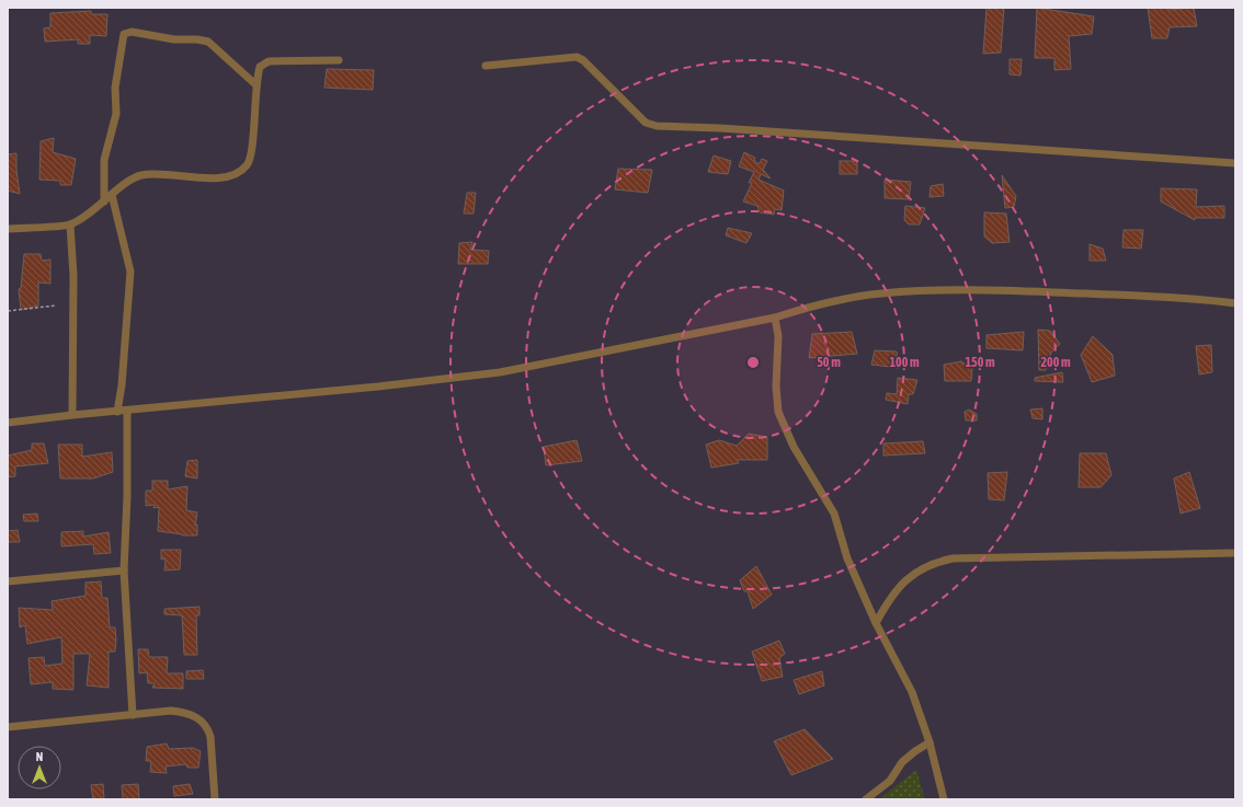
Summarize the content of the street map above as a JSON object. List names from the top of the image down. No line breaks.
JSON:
{"north":"top","rings":["50 m","100 m","150 m","200 m"]}
